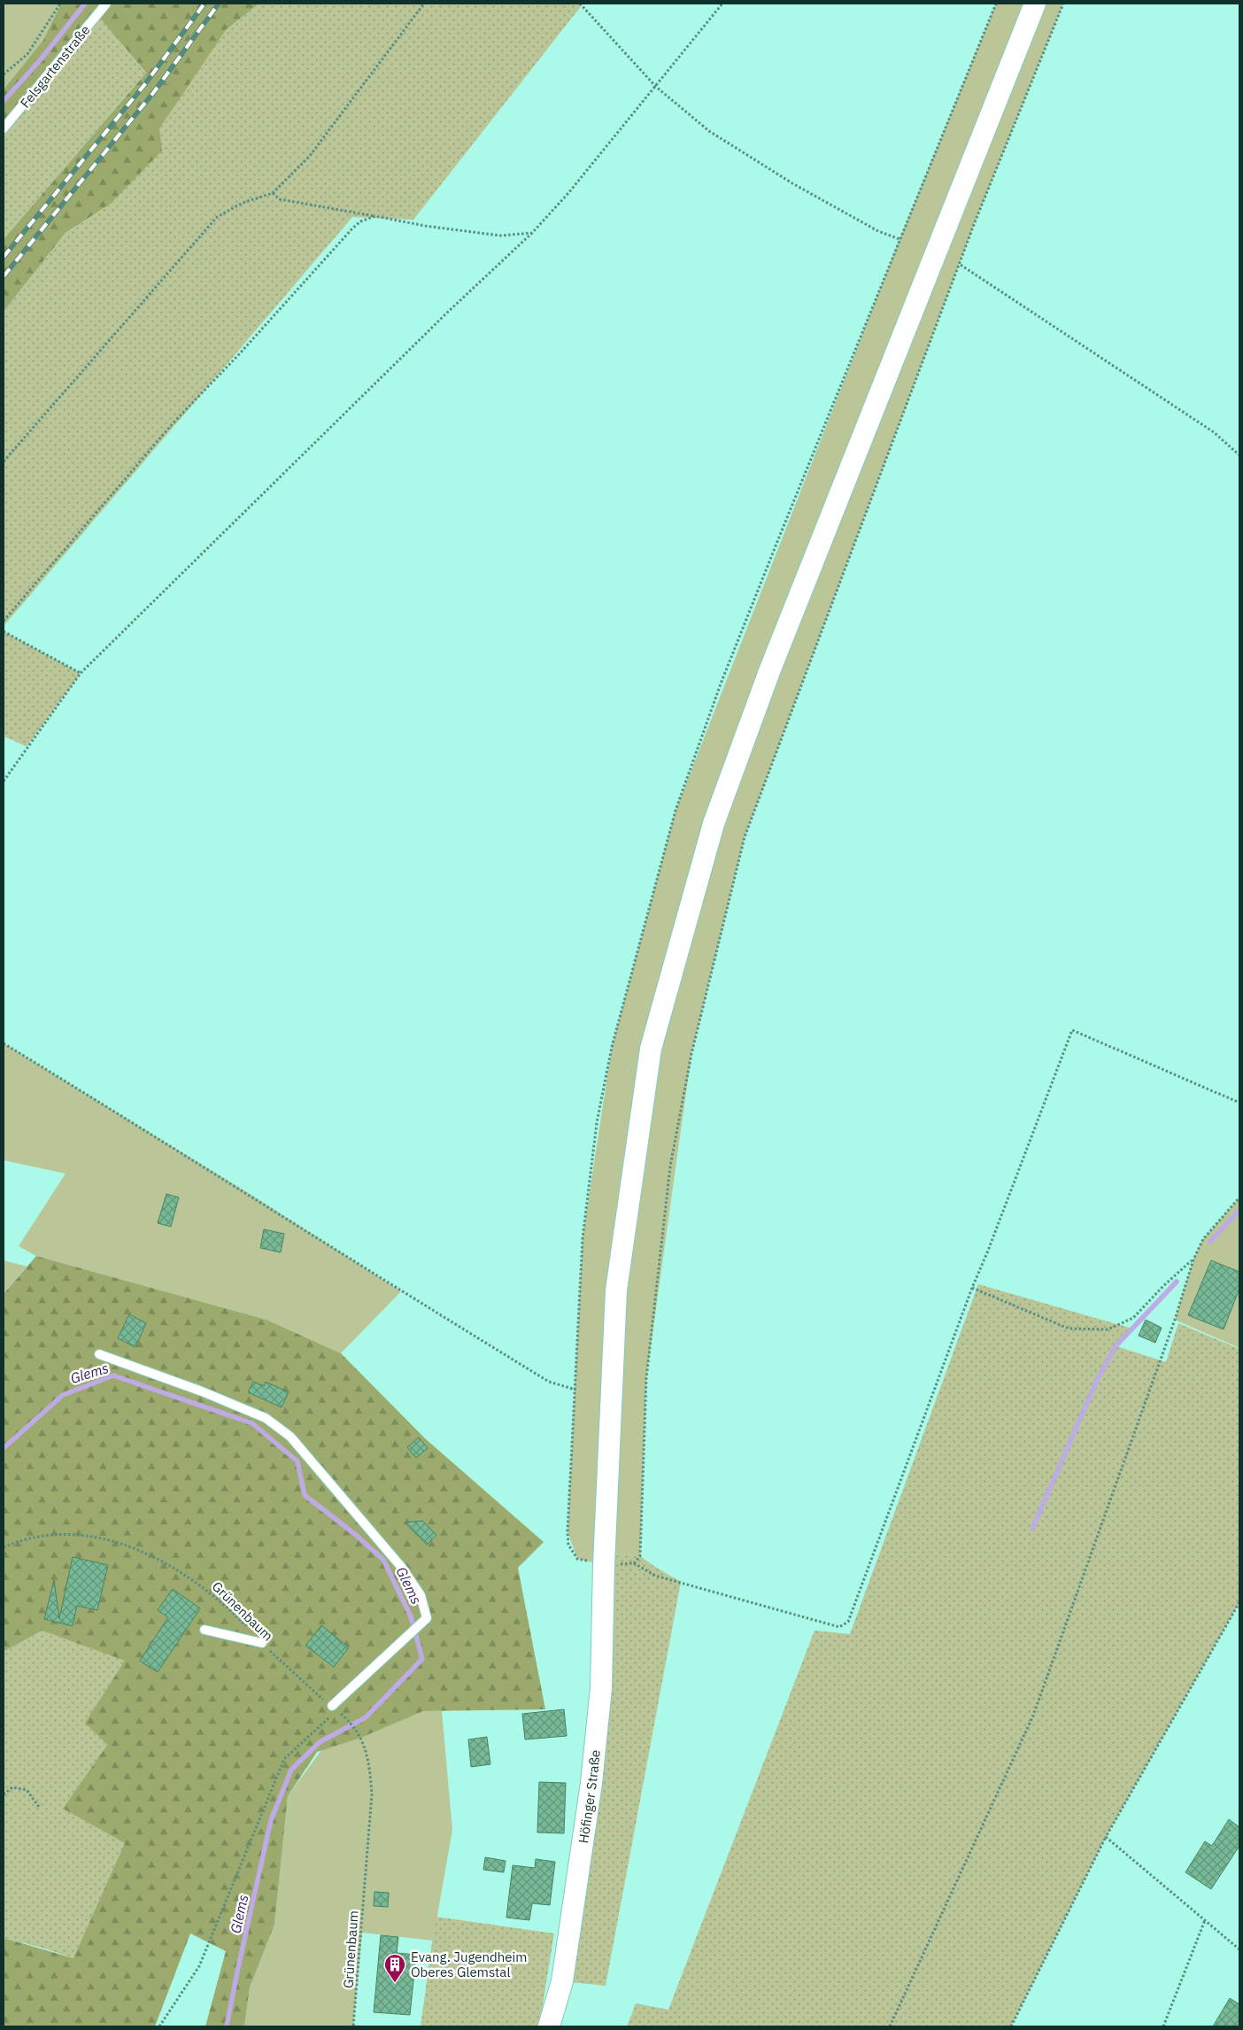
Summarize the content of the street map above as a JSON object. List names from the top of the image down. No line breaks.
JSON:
{"streets":{"street":["Höfinger Straße"],"lane":["Felsgartenstraße"],"path":["Grünenbaum"]},"water":["Glems"],"places":{"building":["Evang. Jugendheim Oberes Glemstal"]}}
